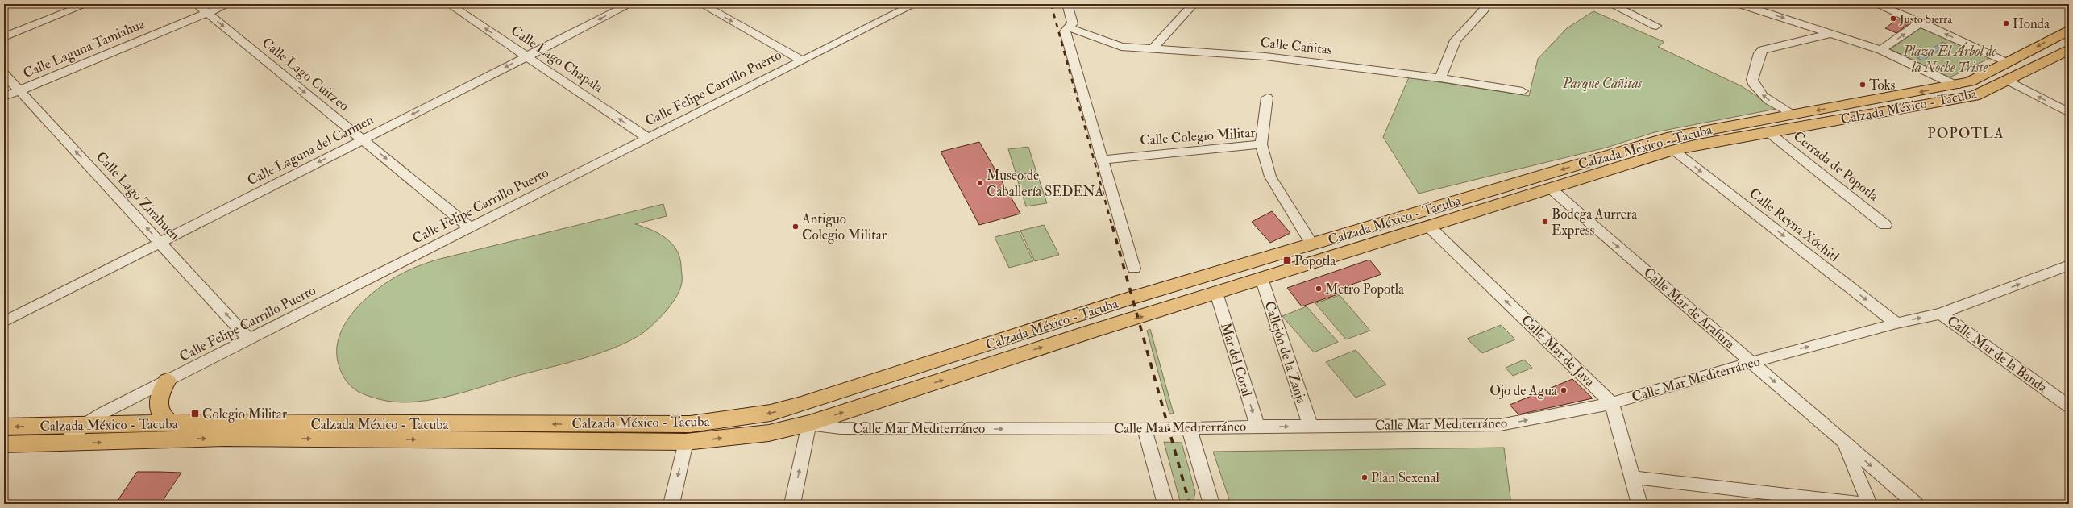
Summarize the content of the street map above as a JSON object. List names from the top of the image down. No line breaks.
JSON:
{"streets":{"main road":["Calzada México - Tacuba"],"street":["Calle Cañitas","Calle Laguna Tamiahua","Calle Lago Chapala","Calle Lago Cuitzeo","Calle Felipe Carrillo Puerto","Calle Colegio Militar","Calle Laguna del Carmen","Cerrada de Popotla","Calle Lago Zirahuen","Calle Reyna Xóchitl","Calle Mar de Arafura","Calle Mar de Java","Callejón de la Zanja","Calle Mar de la Banda","Mar del Coral","Calle Mar Mediterráneo"]},"crossings":[["Calle Laguna Tamiahua","Calle Lago Cuitzeo"],["Calle Laguna Tamiahua","Calle Lago Zirahuen"],["Calle Lago Chapala","Calle Felipe Carrillo Puerto"],["Calle Lago Chapala","Calle Laguna del Carmen"],["Calle Lago Cuitzeo","Calle Felipe Carrillo Puerto"],["Calle Lago Cuitzeo","Calle Laguna del Carmen"],["Calle Felipe Carrillo Puerto","Calzada México - Tacuba"],["Calle Felipe Carrillo Puerto","Calle Lago Zirahuen"],["Calzada México - Tacuba","Calle Colegio Militar"],["Calzada México - Tacuba","Cerrada de Popotla"],["Calzada México - Tacuba","Calle Reyna Xóchitl"],["Calzada México - Tacuba","Calle Mar de Arafura"],["Calzada México - Tacuba","Calle Mar de Java"],["Calzada México - Tacuba","Callejón de la Zanja"],["Calzada México - Tacuba","Mar del Coral"],["Calzada México - Tacuba","Calle Mar Mediterráneo"],["Calle Laguna del Carmen","Calle Lago Zirahuen"],["Calle Reyna Xóchitl","Calle Mar Mediterráneo"],["Calle Mar de Arafura","Calle Mar Mediterráneo"],["Calle Mar de Java","Calle Mar Mediterráneo"],["Callejón de la Zanja","Calle Mar Mediterráneo"],["Calle Mar de la Banda","Calle Mar Mediterráneo"],["Mar del Coral","Calle Mar Mediterráneo"]],"one_way":["Calle Lago Chapala","Calle Lago Cuitzeo","Calle Laguna del Carmen","Calle Lago Zirahuen","Calle Reyna Xóchitl","Calle Mar de Arafura","Calle Mar de Java","Calle Mar Mediterráneo"],"districts":["POPOTLA"],"parks":["Plaza El Árbol de la Noche Triste","Parque Cañitas"],"places":{"other":["Justo Sierra","Honda","Toks","Museo de Caballería SEDENA","Bodega Aurrera Express","Antiguo Colegio Militar","Metro Popotla","Ojo de Agua","Plan Sexenal"],"transit":["Popotla","Colegio Militar"]}}
